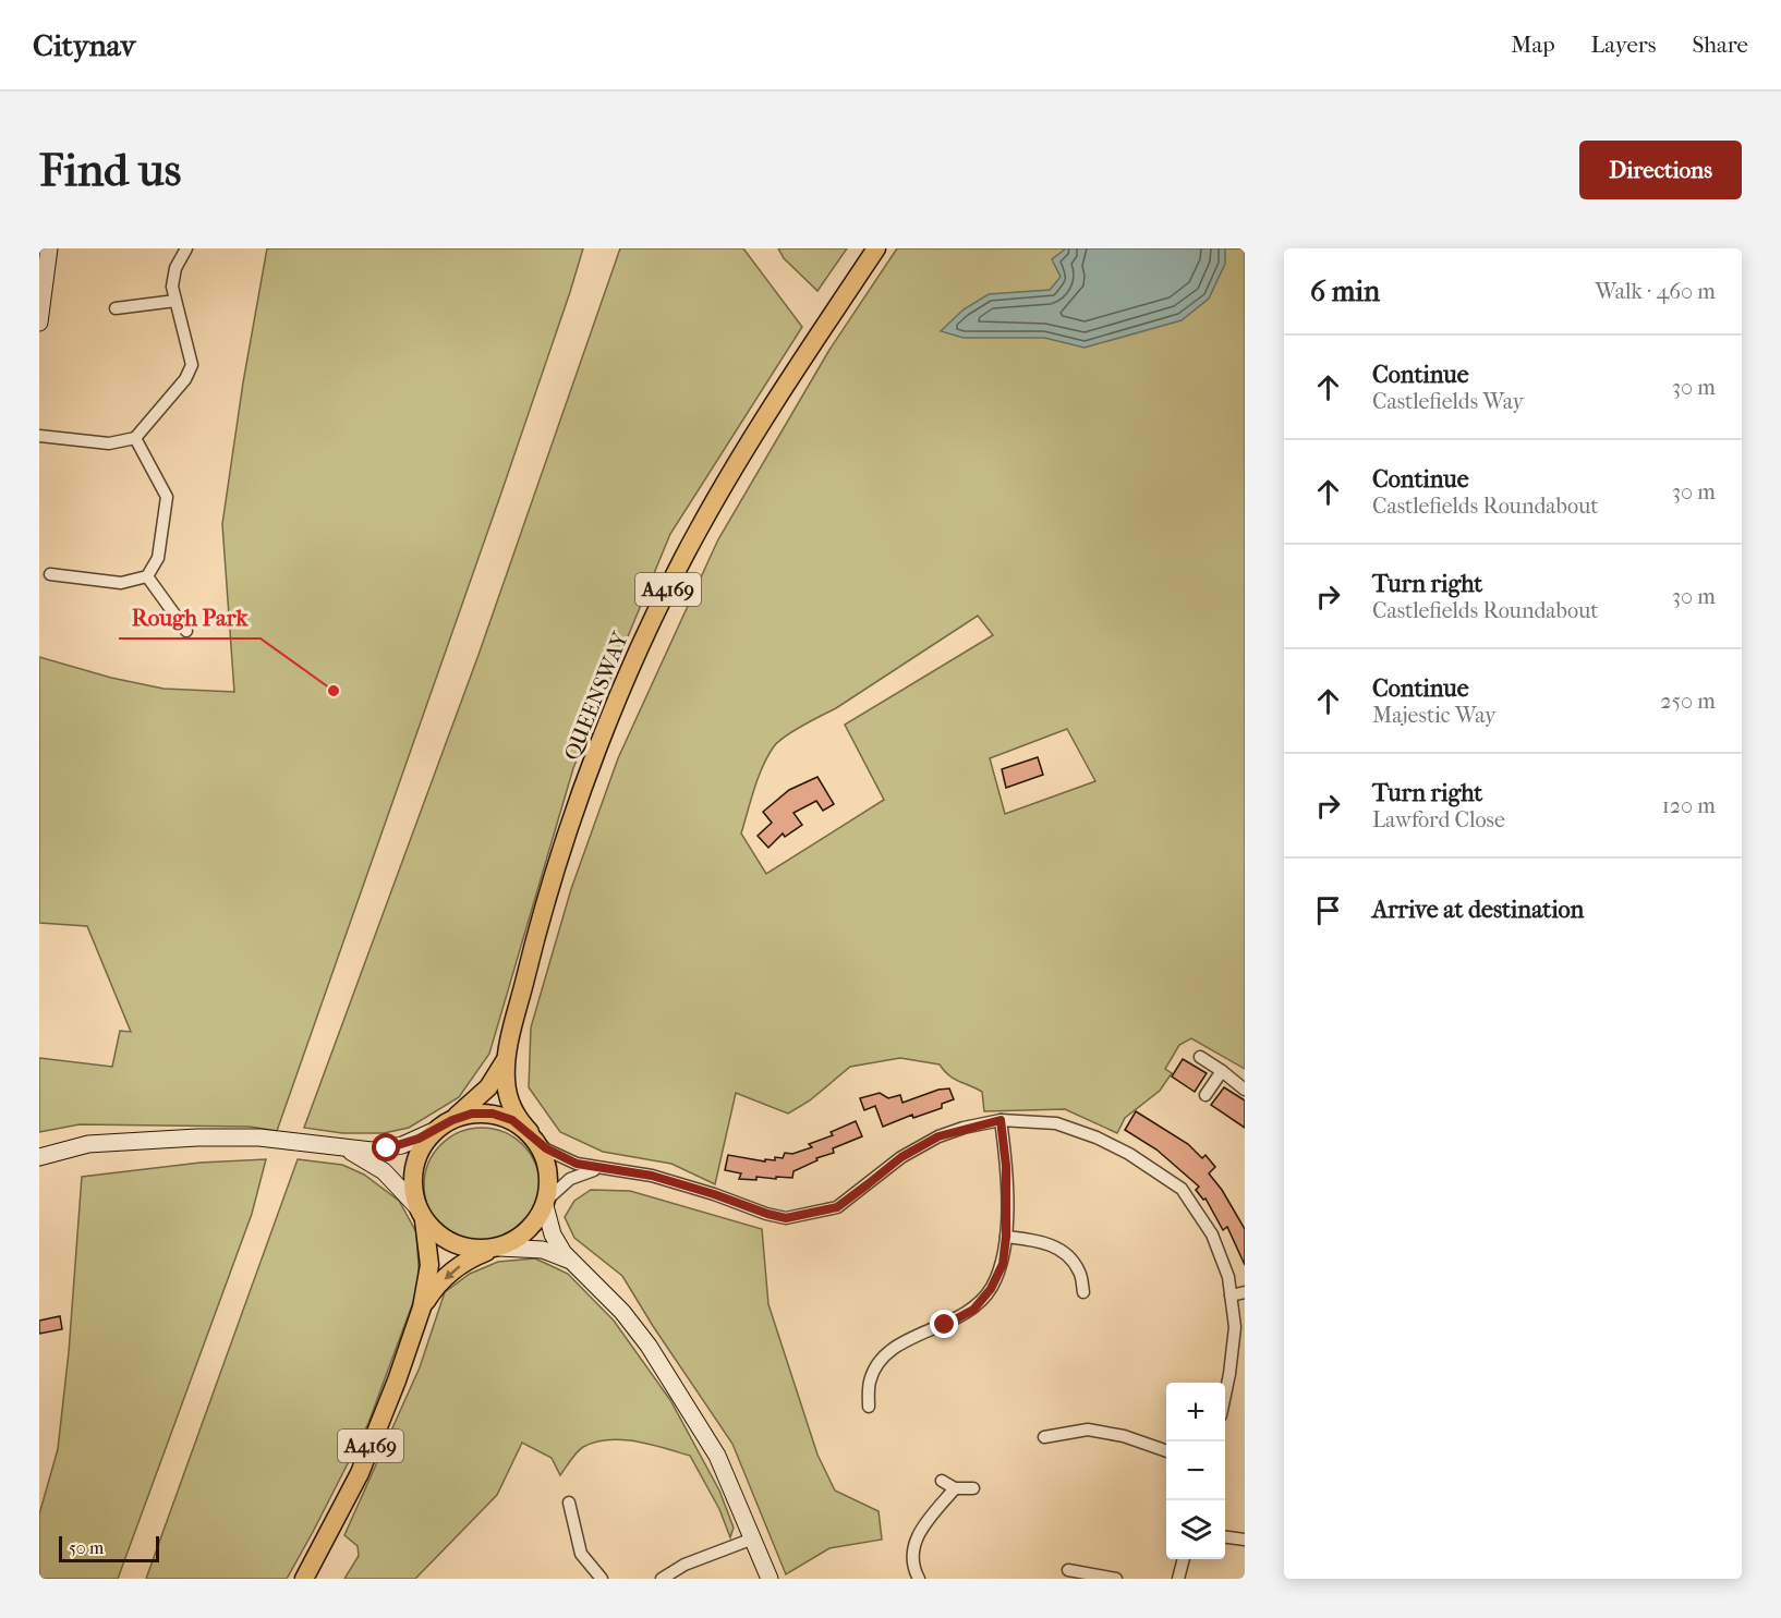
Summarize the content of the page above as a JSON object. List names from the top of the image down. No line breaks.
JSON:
{"streets":{"main road":["A4169","QUEENSWAY"]},"crossings":[["A4169","QUEENSWAY"]],"places":["Rough Park"],"scale_bar":"50 m","page":{"header":"Citynav","nav":["Map","Layers","Share"],"buttons":"Directions","title":"Find us","heading":["6 min","Walk · 460 m"],"list":[["Continue","Castlefields Way","30 m"],["Continue","Castlefields Roundabout","30 m"],["Turn right","Castlefields Roundabout","30 m"],["Continue","Majestic Way","250 m"],["Turn right","Lawford Close","120 m"],"Arrive at destination"],"map_buttons":["+","−"],"scale":"50 m"}}
